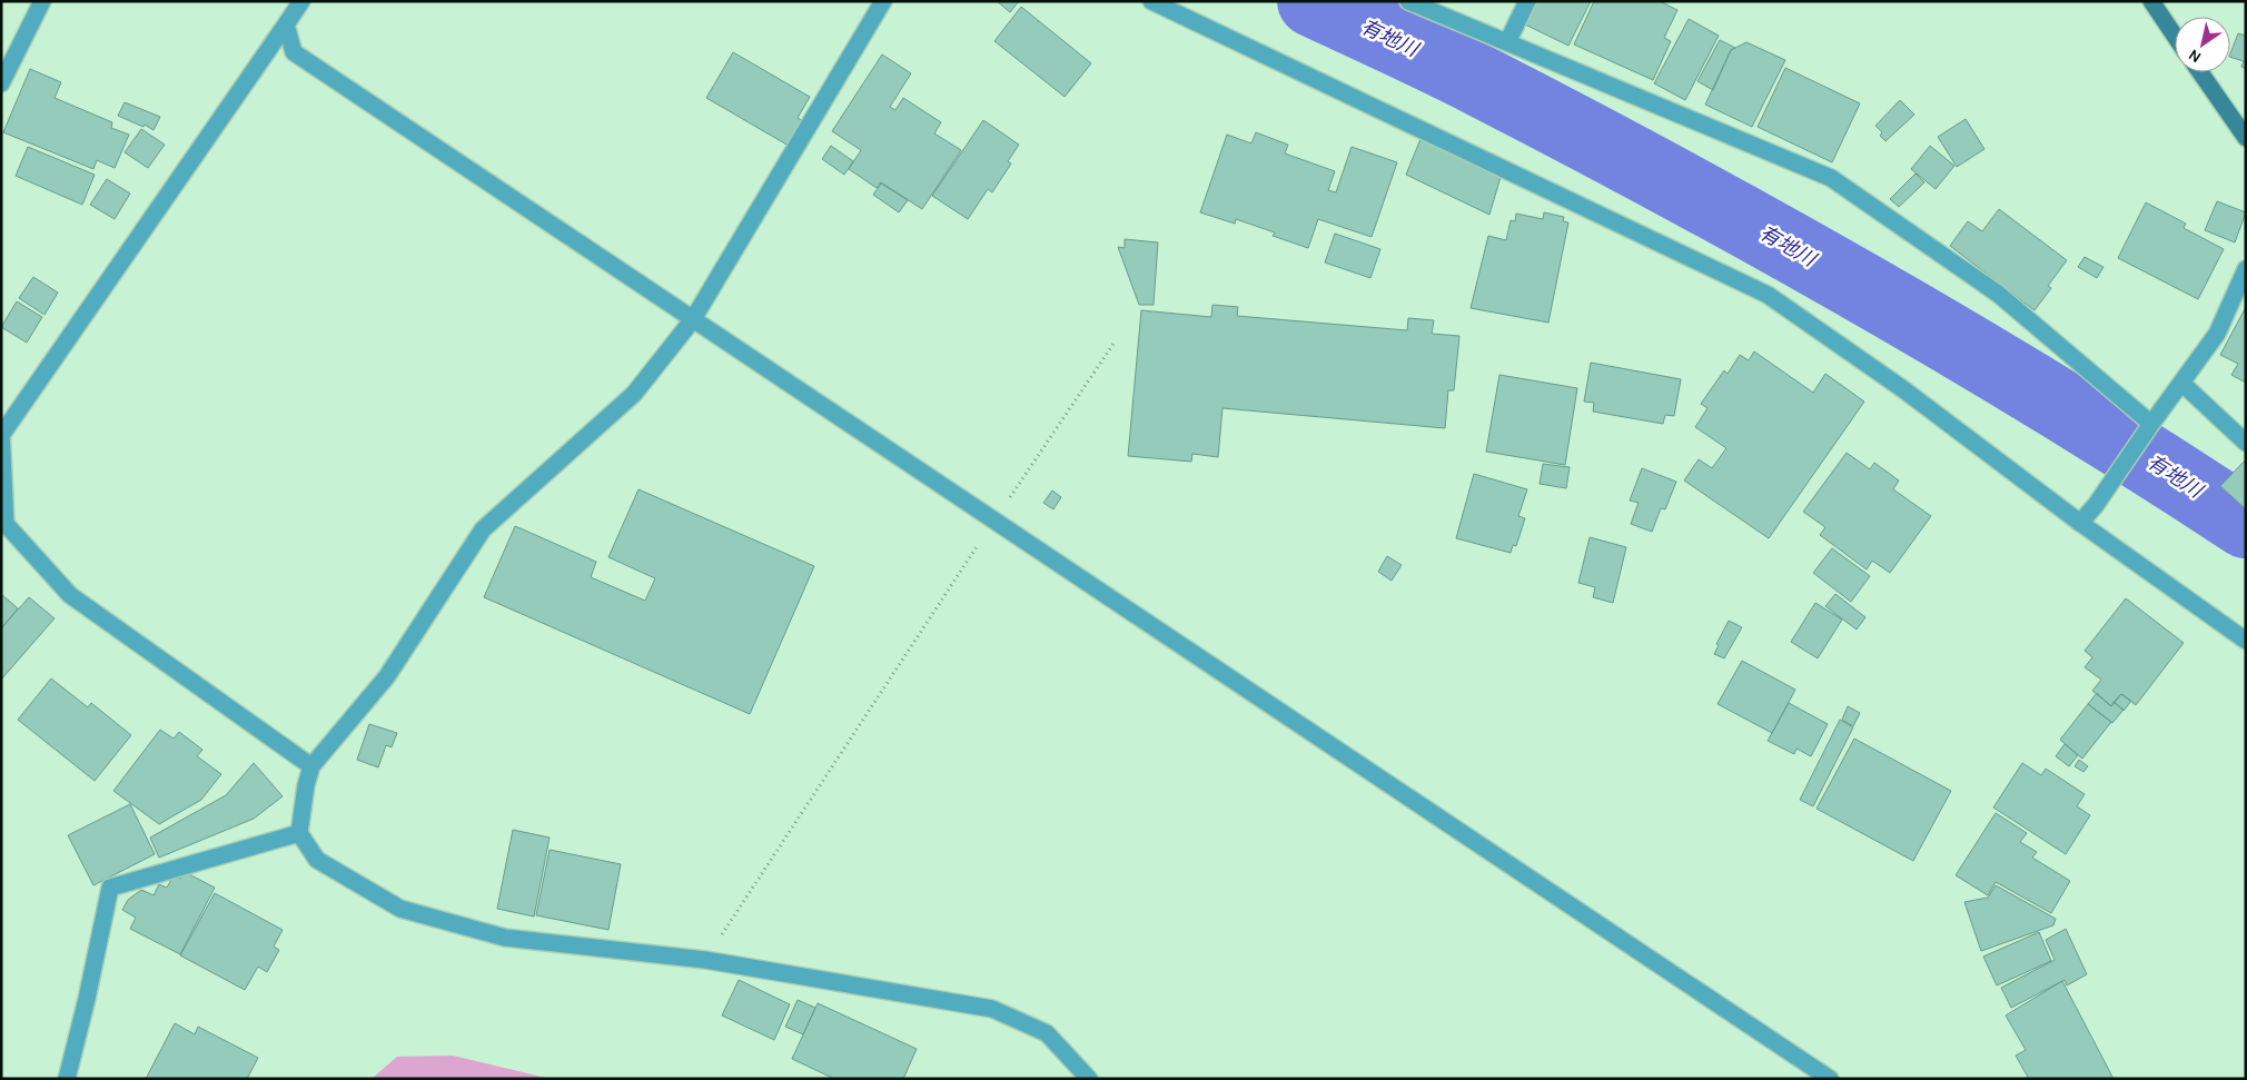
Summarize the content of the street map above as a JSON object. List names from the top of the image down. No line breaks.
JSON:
{"water":["有地川"],"north":"bottom left"}
